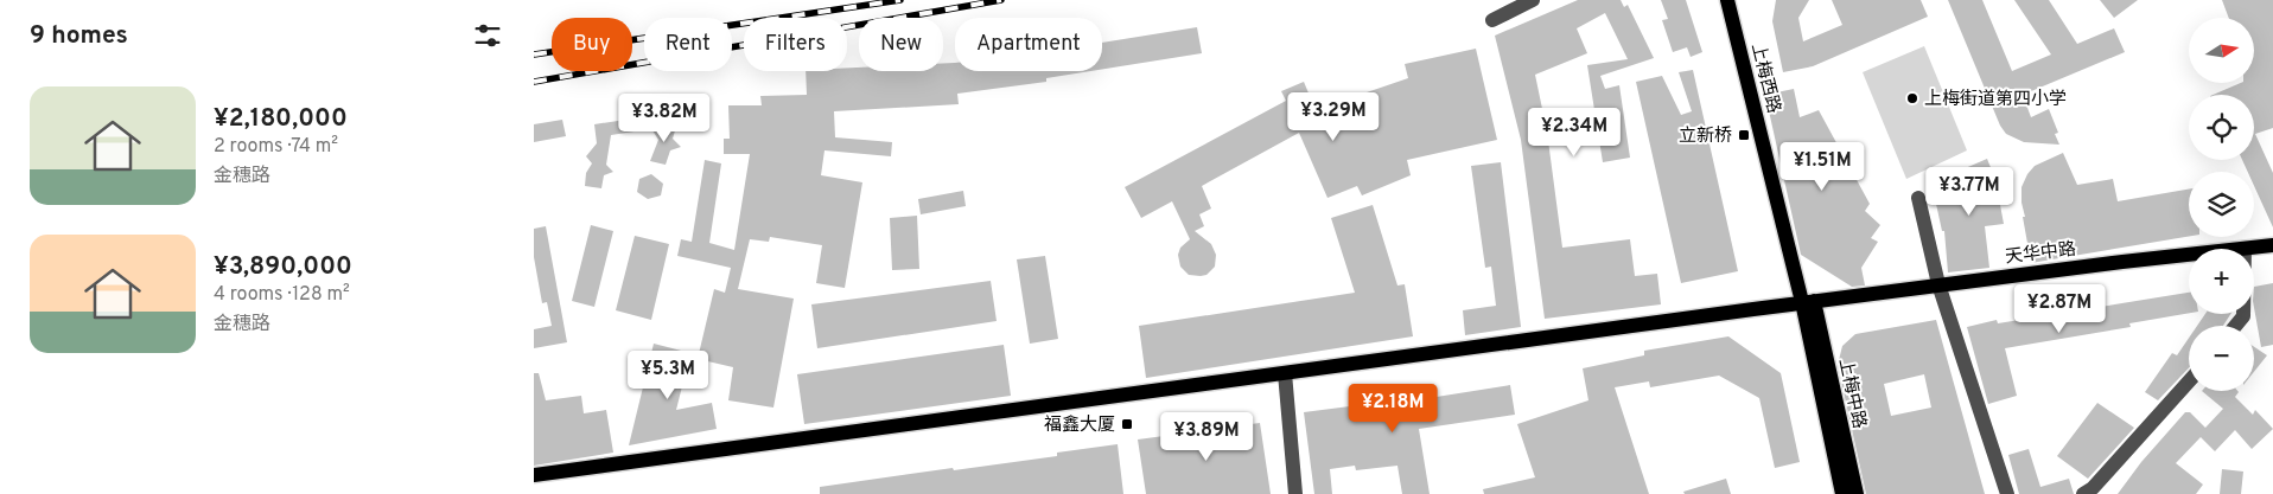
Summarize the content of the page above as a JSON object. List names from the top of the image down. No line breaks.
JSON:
{"streets":{"main road":["上梅西路","天华中路","上梅中路"]},"crossings":[["上梅西路","天华中路"],["上梅西路","上梅中路"],["天华中路","上梅中路"]],"places":{"other":["上梅街道第四小学"],"transit":["立新桥","福鑫大厦"]},"north":"right","page":{"heading":"9 homes","map_buttons":["+","−"],"chip":["Buy","Rent","Filters","New","Apartment"],"list":[{"name":"¥2,180,000","note":"2 rooms · 74 m² · 金穗路"},{"name":"¥3,890,000","note":"4 rooms · 128 m² · 金穗路"}],"price":["¥3.29M","¥3.82M","¥2.34M","¥1.51M","¥3.77M","¥2.87M","¥5.3M","¥2.18M","¥3.89M"]}}
